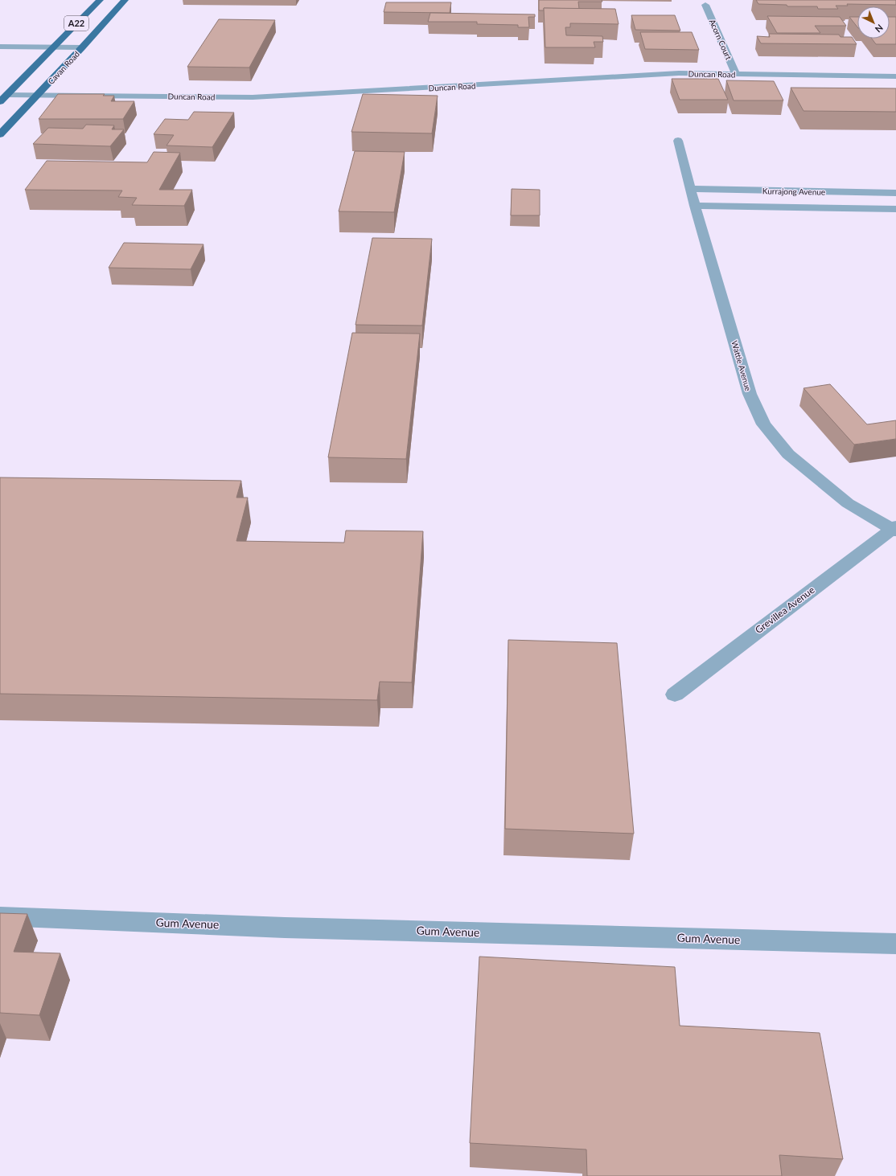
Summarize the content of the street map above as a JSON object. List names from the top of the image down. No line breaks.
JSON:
{"streets":{"main road":["A22","Cavan Road"],"street":["Acorn Court","Duncan Road","Kurrajong Avenue","Wattle Avenue","Grevillea Avenue","Gum Avenue"]},"crossings":[["A22","Duncan Road"],["Acorn Court","Duncan Road"],["Cavan Road","Duncan Road"],["Kurrajong Avenue","Wattle Avenue"],["Wattle Avenue","Grevillea Avenue"]],"north":"bottom right"}
